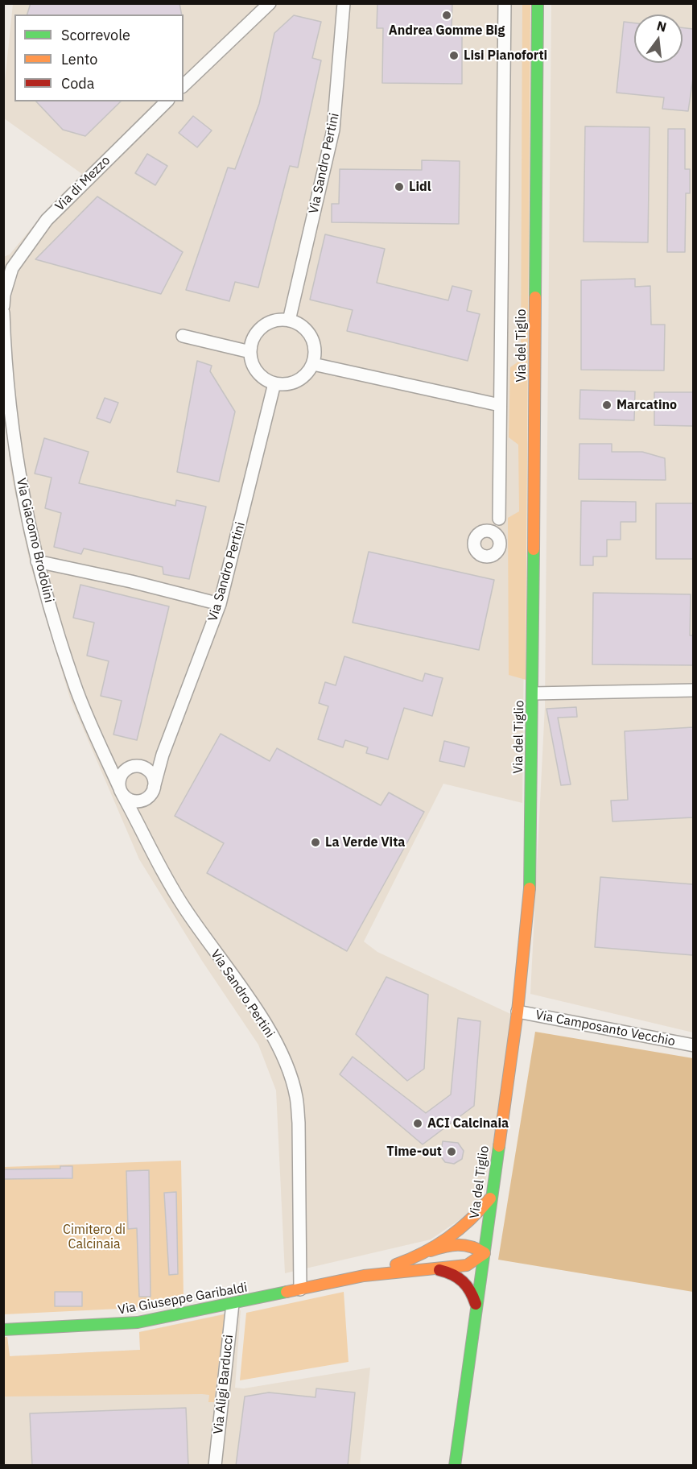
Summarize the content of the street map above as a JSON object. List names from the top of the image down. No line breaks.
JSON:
{"streets":{"main road":["Via del Tiglio","Via Giuseppe Garibaldi"],"street":["Via Sandro Pertini","Via di Mezzo","Via Giacomo Brodolini","Via Camposanto Vecchio","Via Aligi Barducci"]},"crossings":[["Via Sandro Pertini","Via Giacomo Brodolini"],["Via Sandro Pertini","Via Giuseppe Garibaldi"],["Via del Tiglio","Via Camposanto Vecchio"],["Via Giuseppe Garibaldi","Via Aligi Barducci"]],"parks":["Cimitero di Calcinaia"],"places":["Andrea Gomme Big","Lisi Pianoforti","Lidl","Marcatino","La Verde Vita","ACI Calcinaia","Time-out"],"legend":["Scorrevole","Lento","Coda"],"north":"top"}
